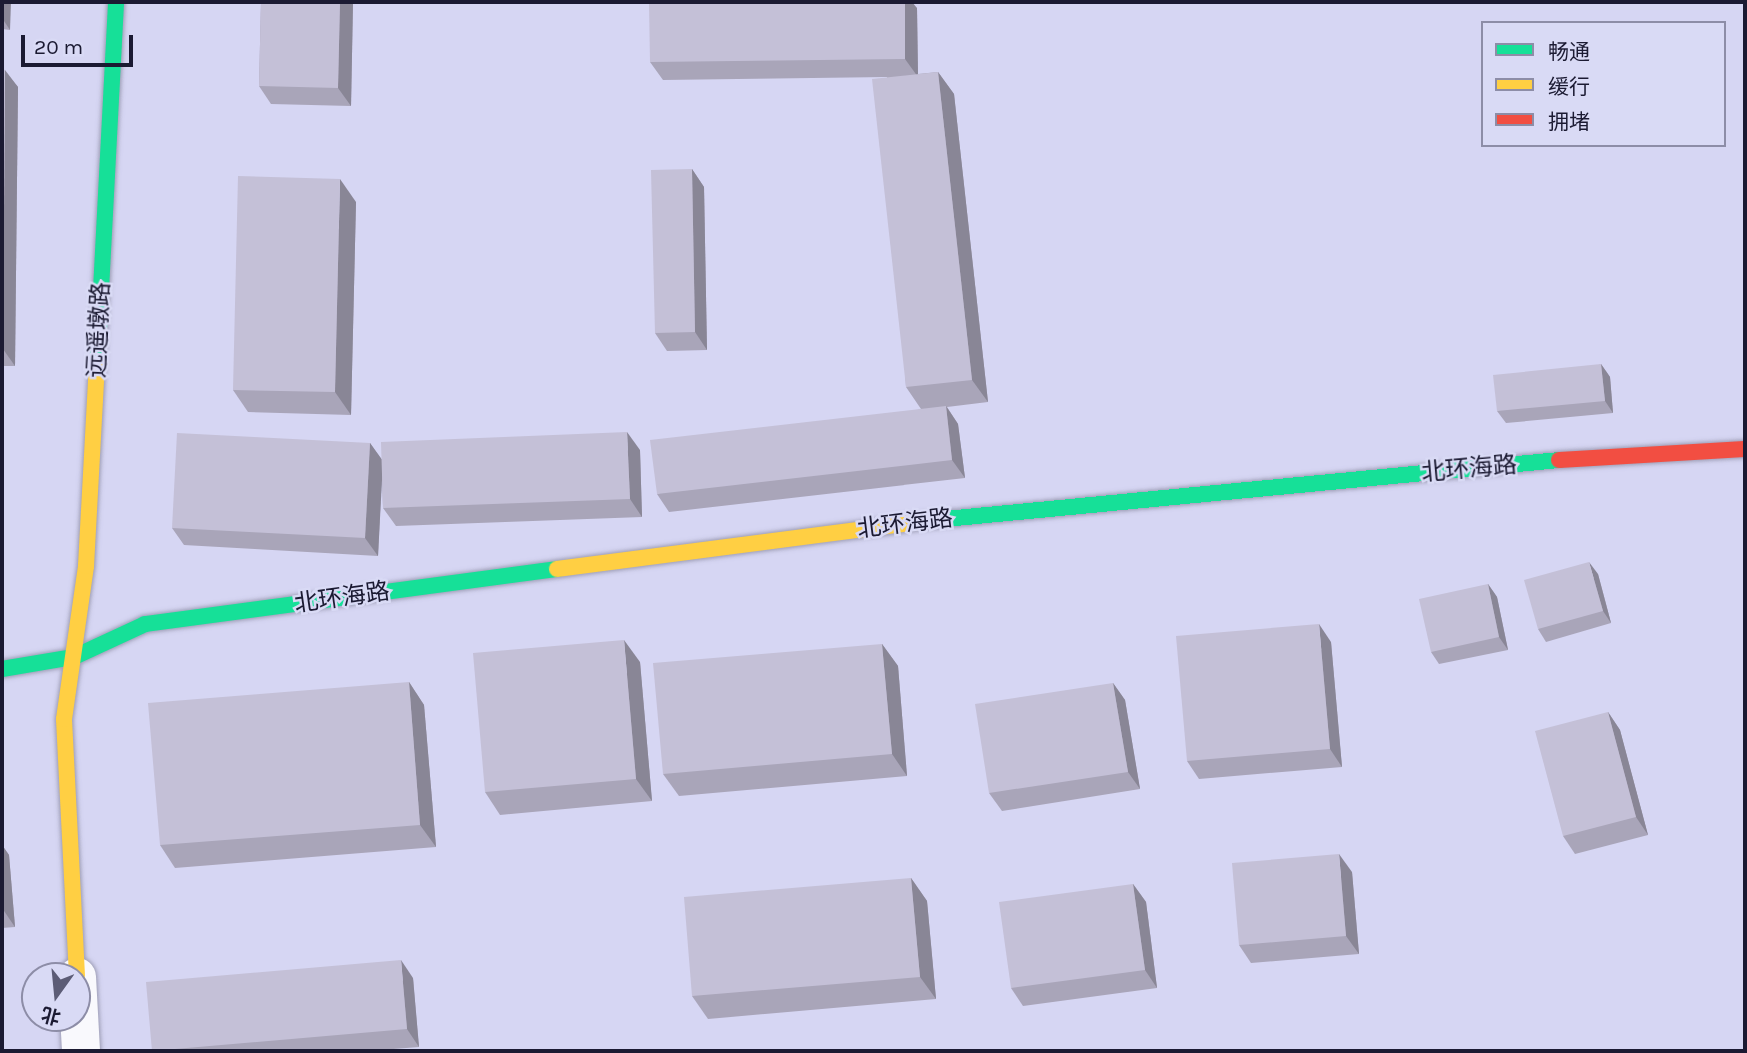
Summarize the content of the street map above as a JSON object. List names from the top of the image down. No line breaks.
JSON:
{"streets":{"main road":["远遥墩路","北环海路"]},"crossings":[["远遥墩路","北环海路"]],"legend":["畅通","缓行","拥堵"],"scale_bar":"20 m","north":"bottom"}
